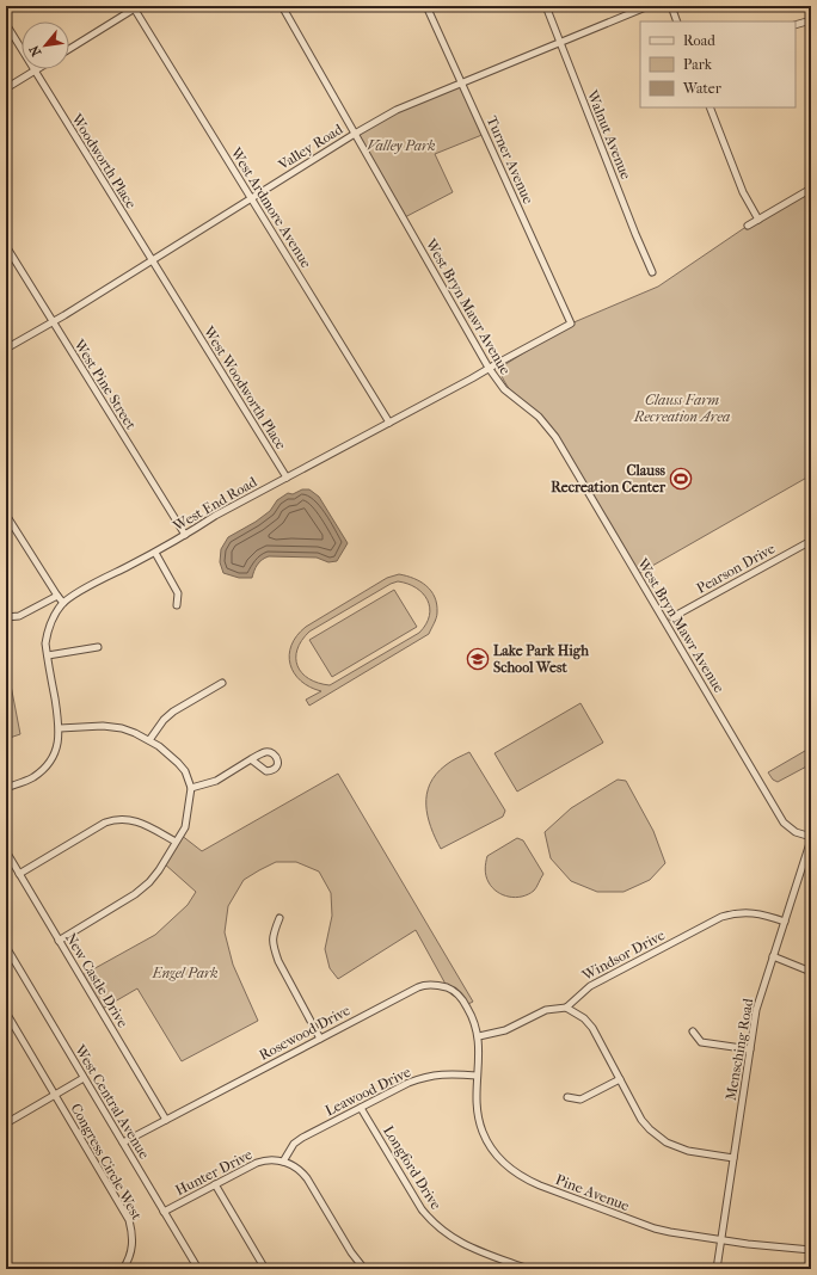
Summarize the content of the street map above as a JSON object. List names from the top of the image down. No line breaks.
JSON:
{"streets":{"street":["Walnut Avenue","Valley Road","Turner Avenue","Woodworth Place","West Ardmore Avenue","West Bryn Mawr Avenue","West Pine Street","West Woodworth Place","West End Road","Pearson Drive","Windsor Drive","New Castle Drive","Rosewood Drive","Mensching Road","Leawood Drive","West Central Avenue","Congress Circle West","Longford Drive","Hunter Drive","Pine Avenue"]},"crossings":[["Walnut Avenue","Valley Road"],["Valley Road","Turner Avenue"],["Valley Road","Woodworth Place"],["Valley Road","West Ardmore Avenue"],["Valley Road","West Bryn Mawr Avenue"],["Valley Road","West Pine Street"],["Turner Avenue","West End Road"],["Woodworth Place","West Woodworth Place"],["West Ardmore Avenue","West End Road"],["West Bryn Mawr Avenue","West End Road"],["West Bryn Mawr Avenue","Mensching Road"],["West Pine Street","West End Road"],["West Woodworth Place","West End Road"],["Windsor Drive","Mensching Road"],["New Castle Drive","Rosewood Drive"],["Rosewood Drive","West Central Avenue"],["Rosewood Drive","Pine Avenue"],["Mensching Road","Pine Avenue"],["Leawood Drive","Longford Drive"],["Leawood Drive","Hunter Drive"],["Leawood Drive","Pine Avenue"],["West Central Avenue","Hunter Drive"]],"parks":["Valley Park","Clauss Farm Recreation Area","Engel Park"],"places":{"sports":["Clauss Recreation Center"],"school or university":["Lake Park High School West"]},"legend":["Road","Park","Water"],"north":"bottom left"}
